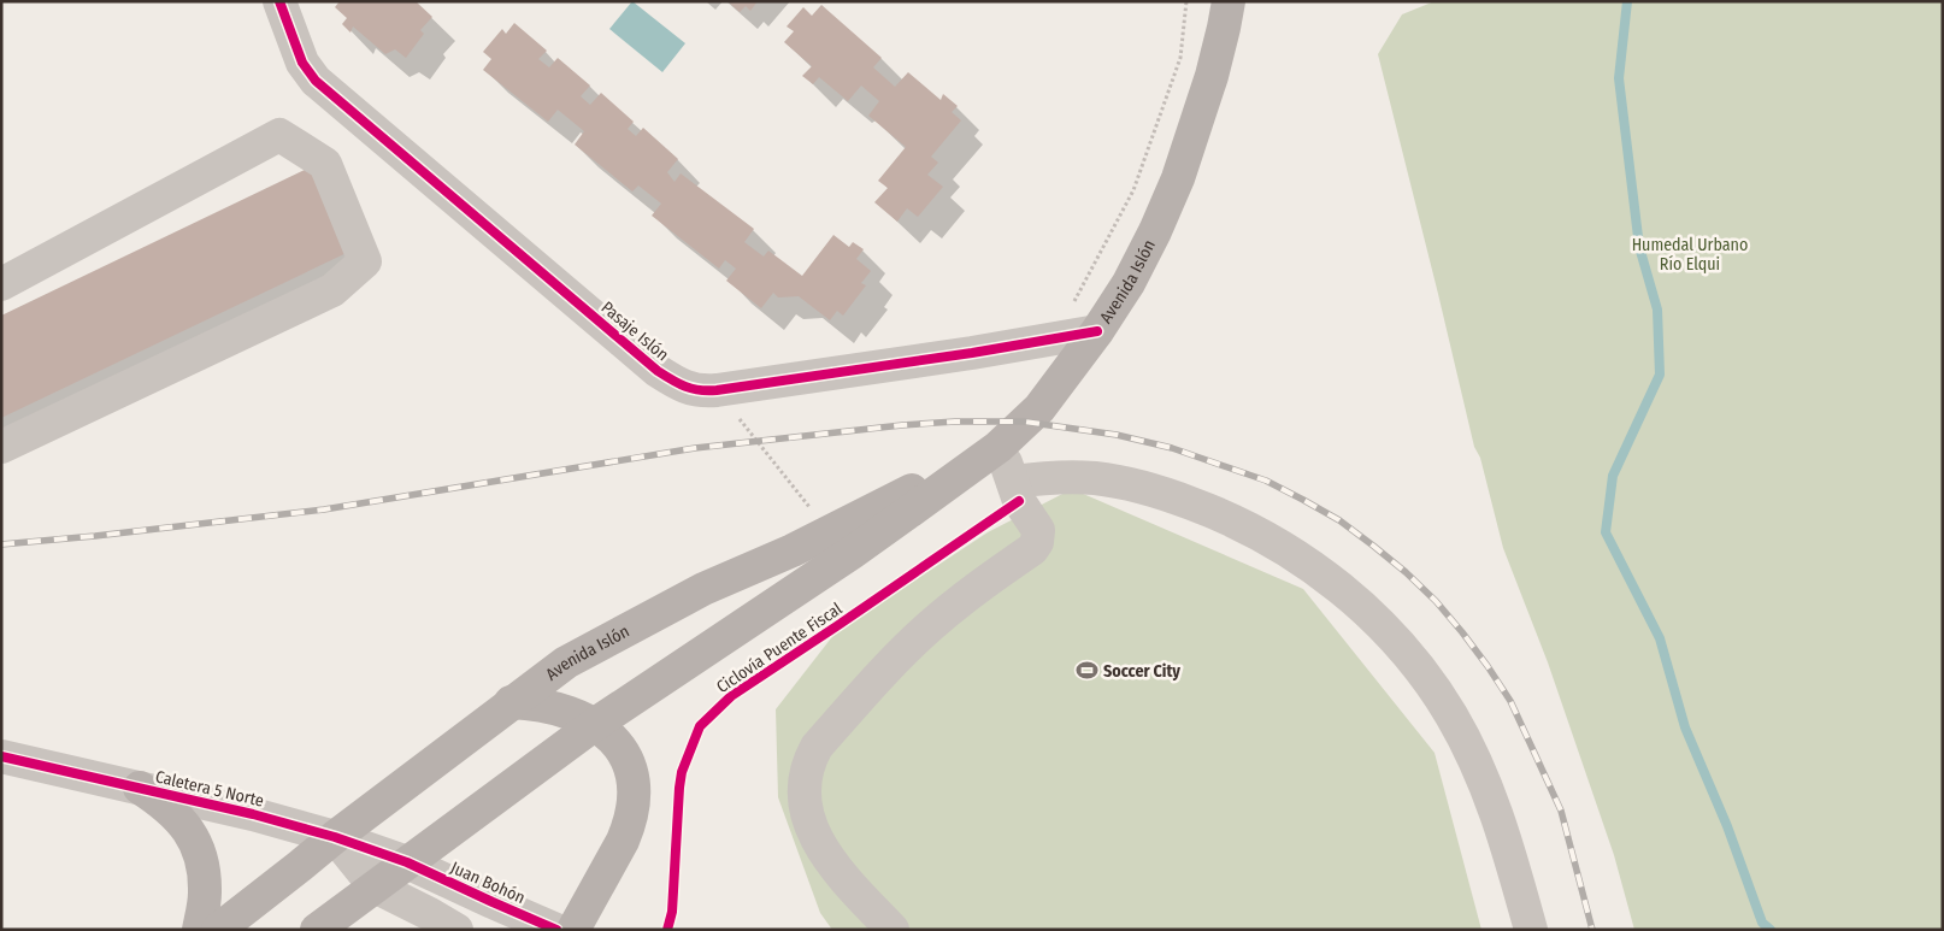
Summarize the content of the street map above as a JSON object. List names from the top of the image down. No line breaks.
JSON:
{"streets":{"main road":["Avenida Islón"],"street":["Pasaje Islón","Caletera 5 Norte","Juan Bohón"],"cycle path":["Ciclovía Puente Fiscal"]},"crossings":[["Avenida Islón","Pasaje Islón"],["Avenida Islón","Caletera 5 Norte"],["Avenida Islón","Juan Bohón"],["Caletera 5 Norte","Juan Bohón"]],"parks":["Humedal Urbano Río Elqui"],"places":{"sports":["Soccer City"]}}
